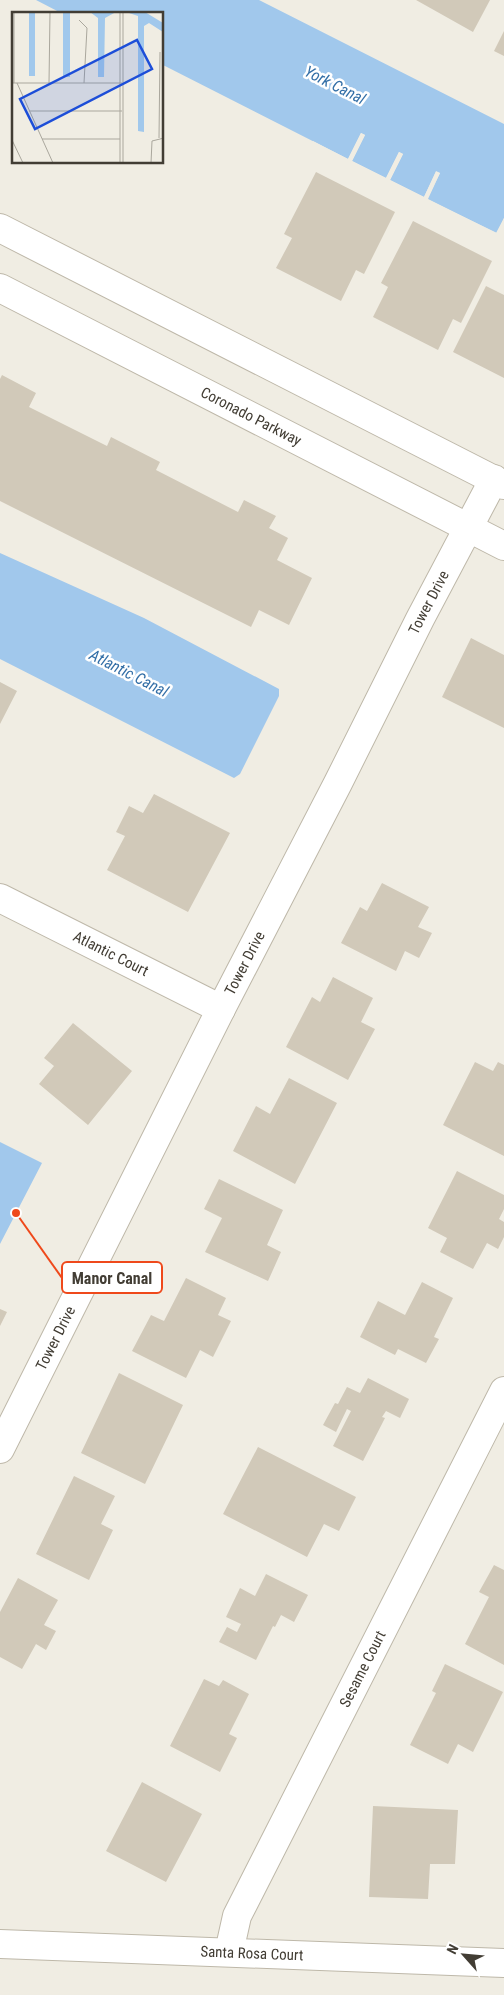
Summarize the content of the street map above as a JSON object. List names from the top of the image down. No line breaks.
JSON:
{"streets":{"street":["Coronado Parkway","Tower Drive","Atlantic Court","Sesame Court","Santa Rosa Court"]},"crossings":[["Coronado Parkway","Tower Drive"],["Tower Drive","Atlantic Court"],["Sesame Court","Santa Rosa Court"]],"water":["York Canal","Atlantic Canal"],"places":["Manor Canal"],"north":"top left"}
